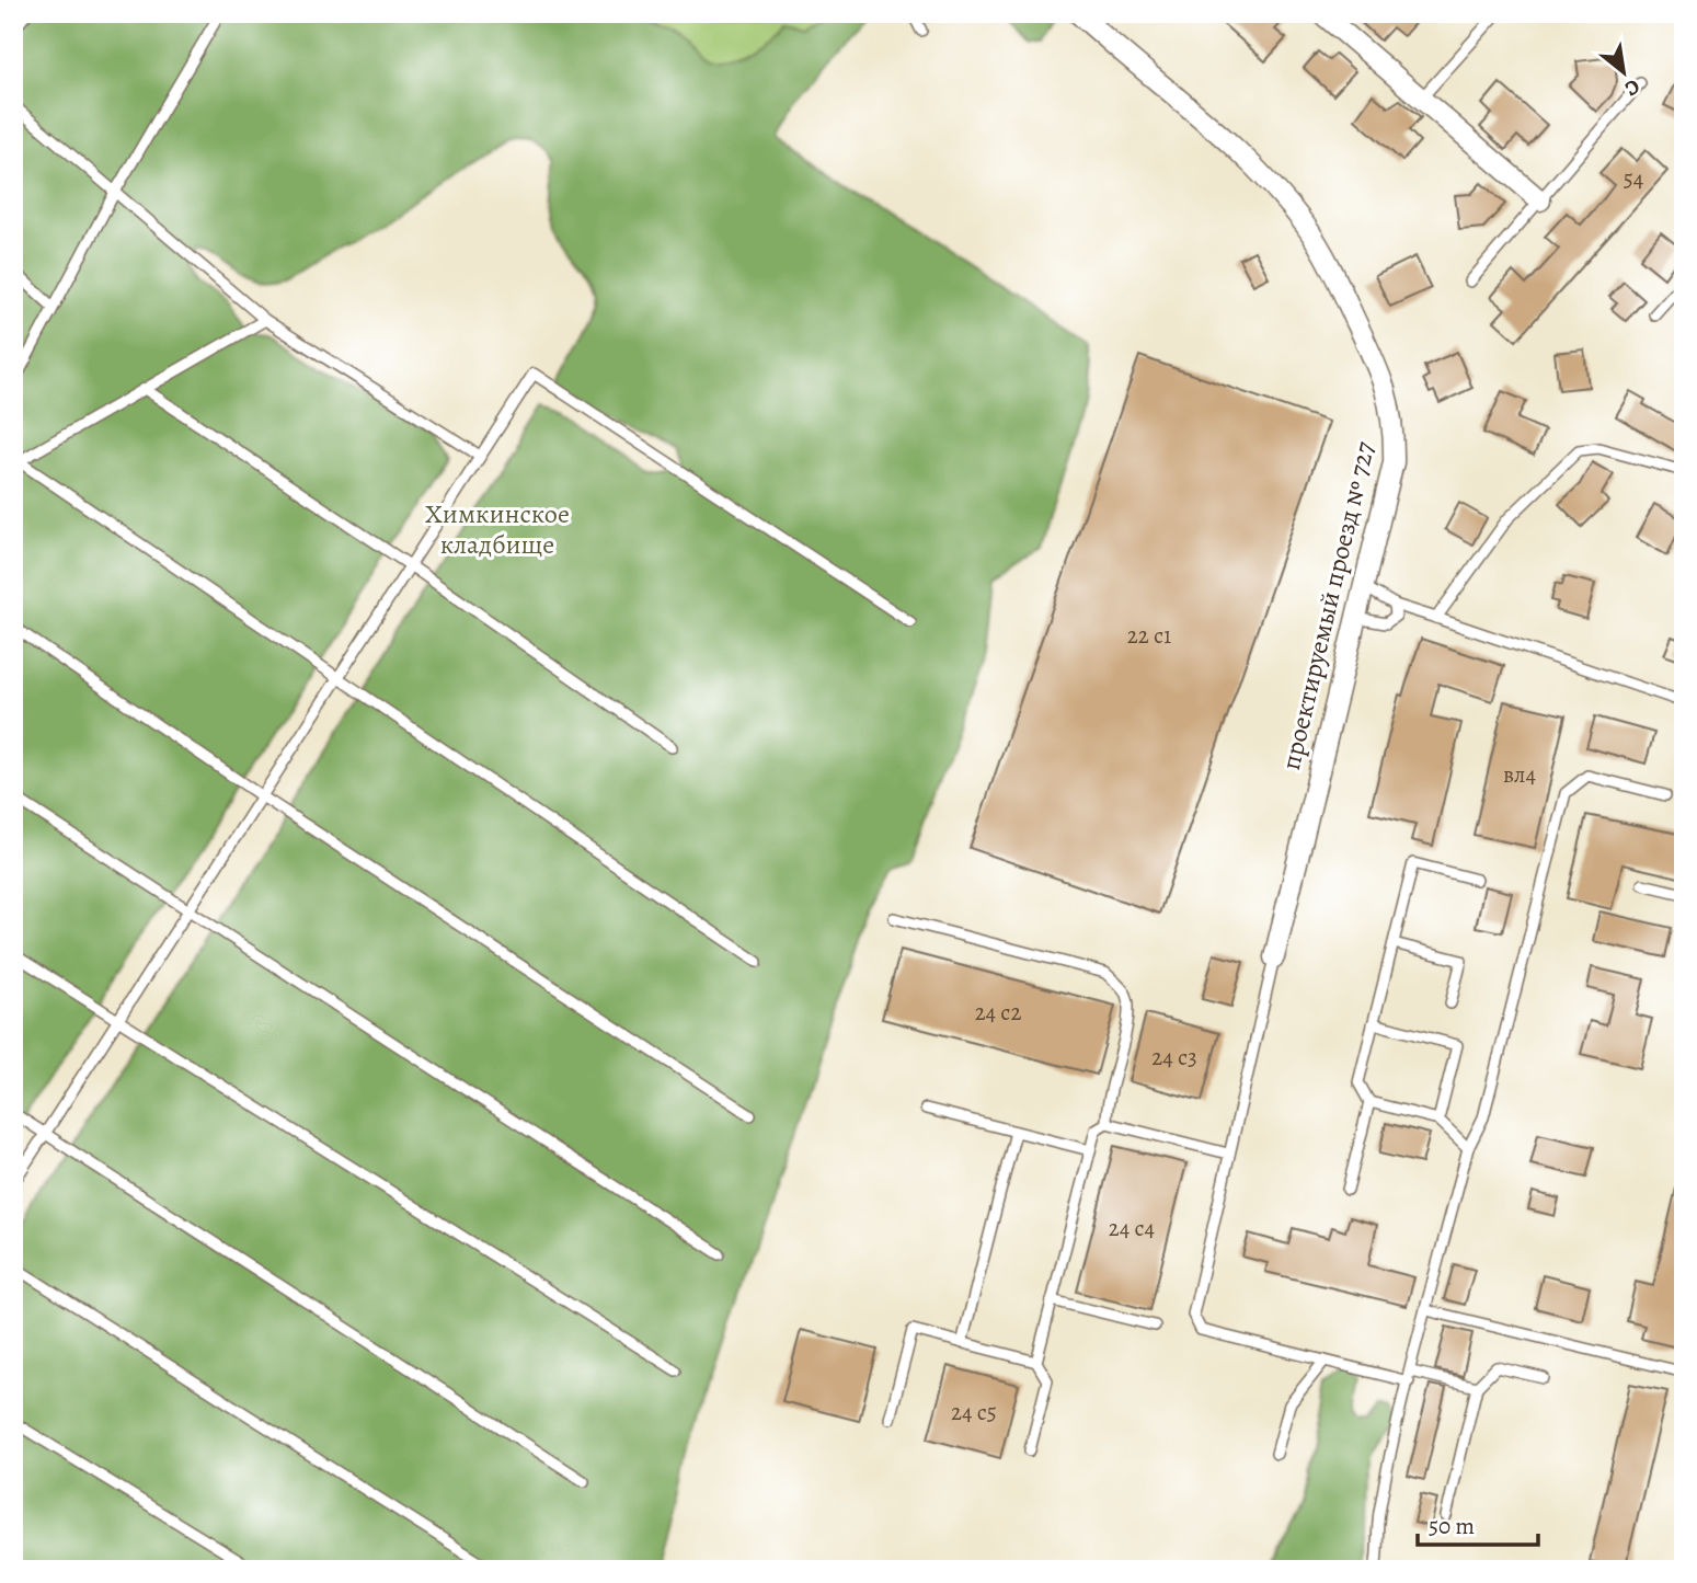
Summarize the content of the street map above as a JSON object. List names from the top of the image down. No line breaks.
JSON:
{"streets":{"street":["проектируемый проезд № 727"]},"parks":["Химкинское кладбище"],"house_numbers":["54","22 с1","вл4","24 с2","24 с3","24 с4","24 с5"],"scale_bar":"50 m","north":"bottom right"}
